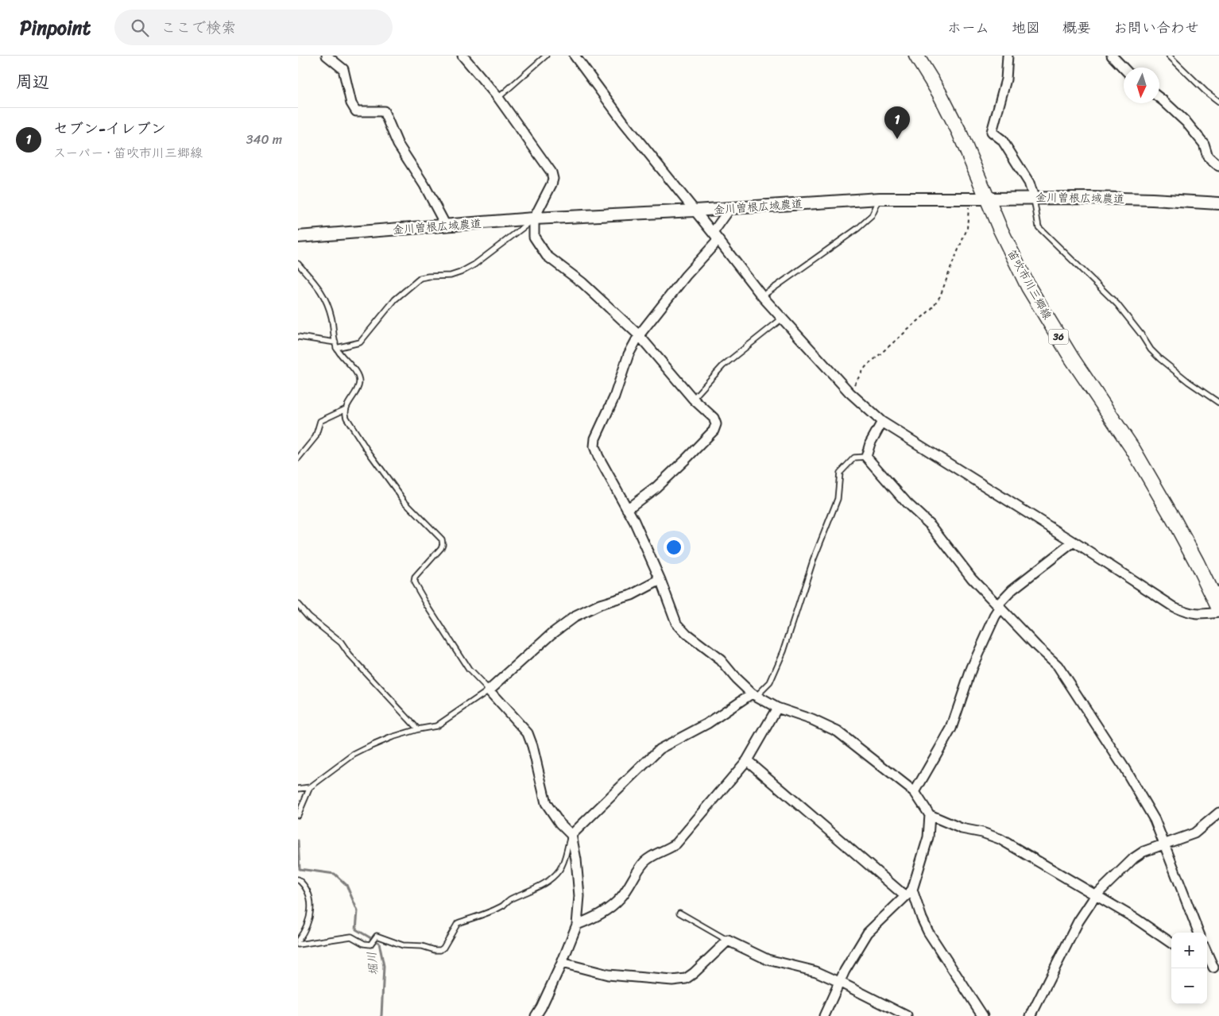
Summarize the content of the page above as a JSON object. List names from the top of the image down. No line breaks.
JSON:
{"streets":{"main road":["笛吹市川三郷線","36"],"street":["金川曽根広域農道"]},"crossings":[["金川曽根広域農道","笛吹市川三郷線"]],"water":["堀川"],"north":"bottom","page":{"header":"Pinpoint","search":"ここで検索","nav":["ホーム","地図","概要","お問い合わせ"],"heading":"周辺","pins":"1","list":[{"mark":"1","name":"セブン-イレブン","note":"スーパー · 笛吹市川三郷線","value":"340 m"}],"map_buttons":["+","−"]}}
